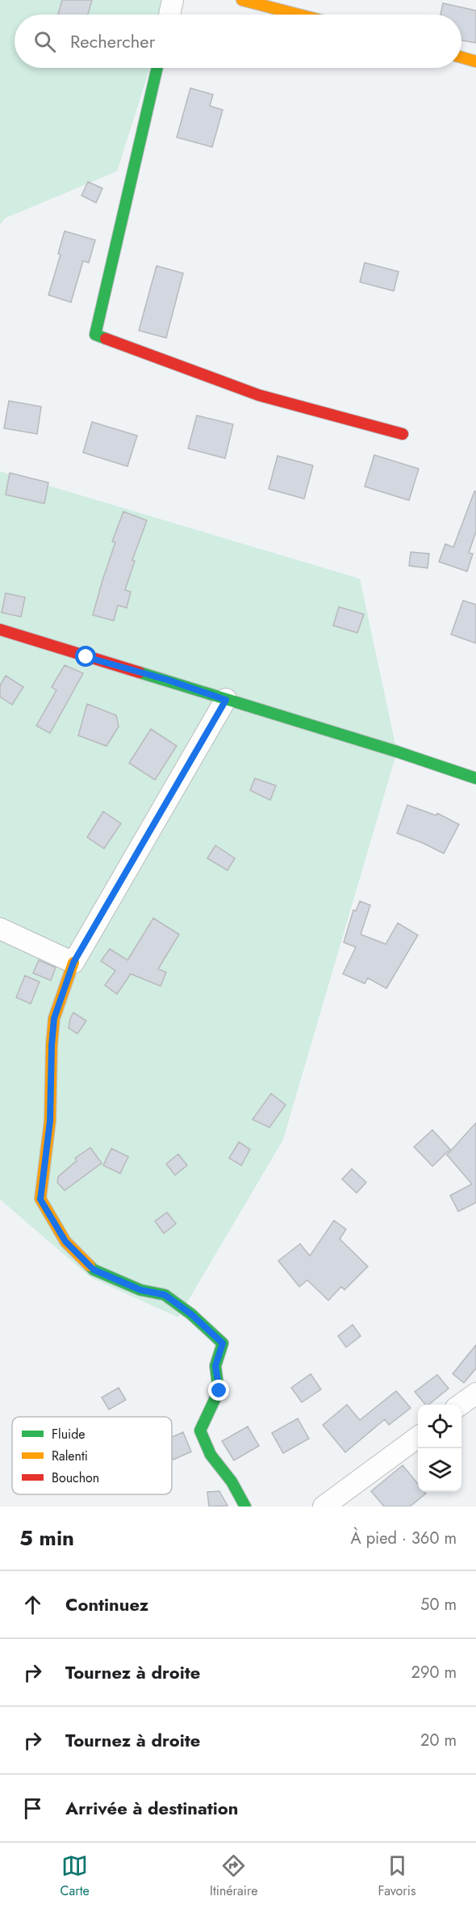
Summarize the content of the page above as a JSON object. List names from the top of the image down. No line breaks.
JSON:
{"legend":["Fluide","Ralenti","Bouchon"],"page":{"search":"Rechercher","heading":["5 min","À pied · 360 m"],"list":[["Continuez","50 m"],["Tournez à droite","290 m"],["Tournez à droite","20 m"],"Arrivée à destination"],"nav":["Carte","Itinéraire","Favoris"]}}
